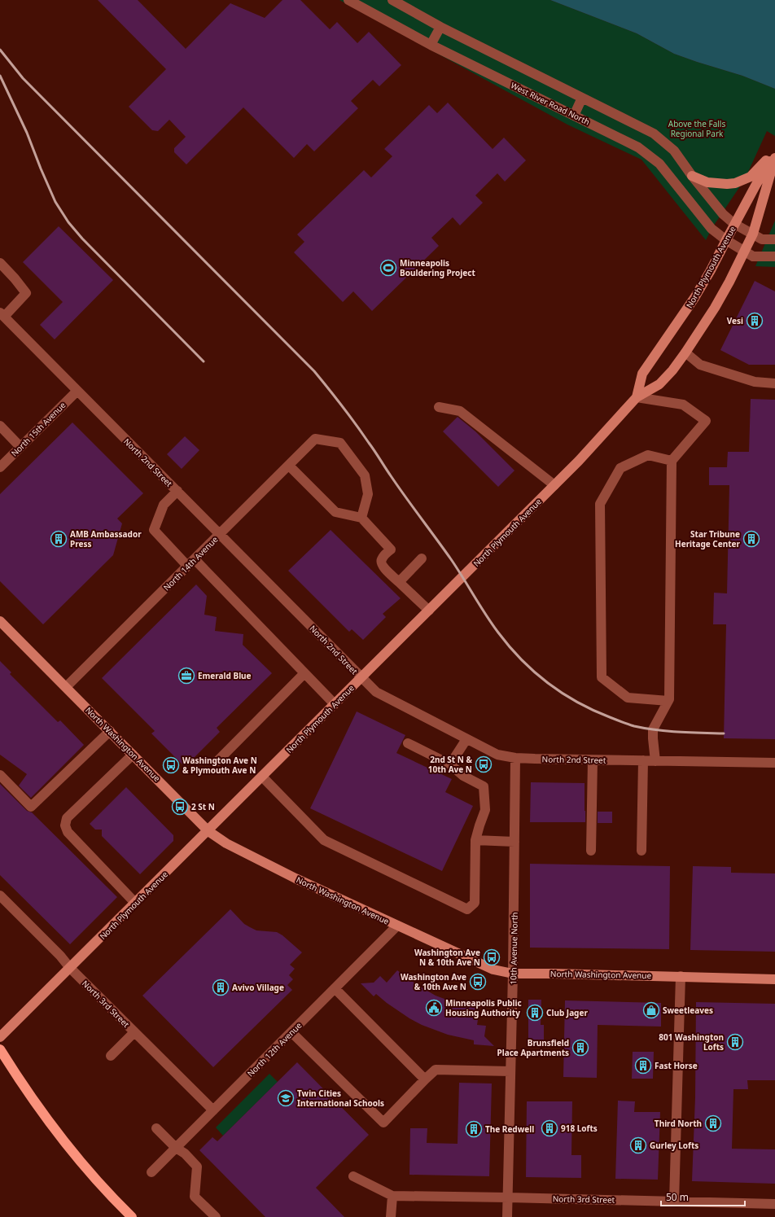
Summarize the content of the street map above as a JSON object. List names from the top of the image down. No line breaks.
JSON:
{"streets":{"main road":["North Plymouth Avenue","North Washington Avenue"],"street":["West River Road North","North 15th Avenue","North 2nd Street","North 14th Avenue","10th Avenue North","North 3rd Street","North 12th Avenue"]},"crossings":[["West River Road North","North Plymouth Avenue"],["North Plymouth Avenue","North 2nd Street"],["North Plymouth Avenue","North Washington Avenue"],["North Plymouth Avenue","North 3rd Street"],["North 15th Avenue","North 2nd Street"],["North 2nd Street","North 14th Avenue"],["North 2nd Street","10th Avenue North"],["North 14th Avenue","North Washington Avenue"],["North Washington Avenue","10th Avenue North"],["North Washington Avenue","North 12th Avenue"],["10th Avenue North","North 3rd Street"],["North 3rd Street","North 12th Avenue"]],"parks":["Above the Falls Regional Park"],"places":{"sports":["Minneapolis Bouldering Project"],"building":["Vesi","AMB Ambassador Press","Star Tribune Heritage Center","Avivo Village","Club Jager","801 Washington Lofts","Brunsfield Place Apartments","Fast Horse","Third North","918 Lofts","The Redwell","Gurley Lofts"],"office":["Emerald Blue"],"bus stop":["2nd St N & 10th Ave N","Washington Ave N & Plymouth Ave N","2 St N","Washington Ave N & 10th Ave N","Washington Ave & 10th Ave N"],"public building":["Minneapolis Public Housing Authority"],"shop":["Sweetleaves"],"school or university":["Twin Cities International Schools"]},"scale_bar":"50 m"}
